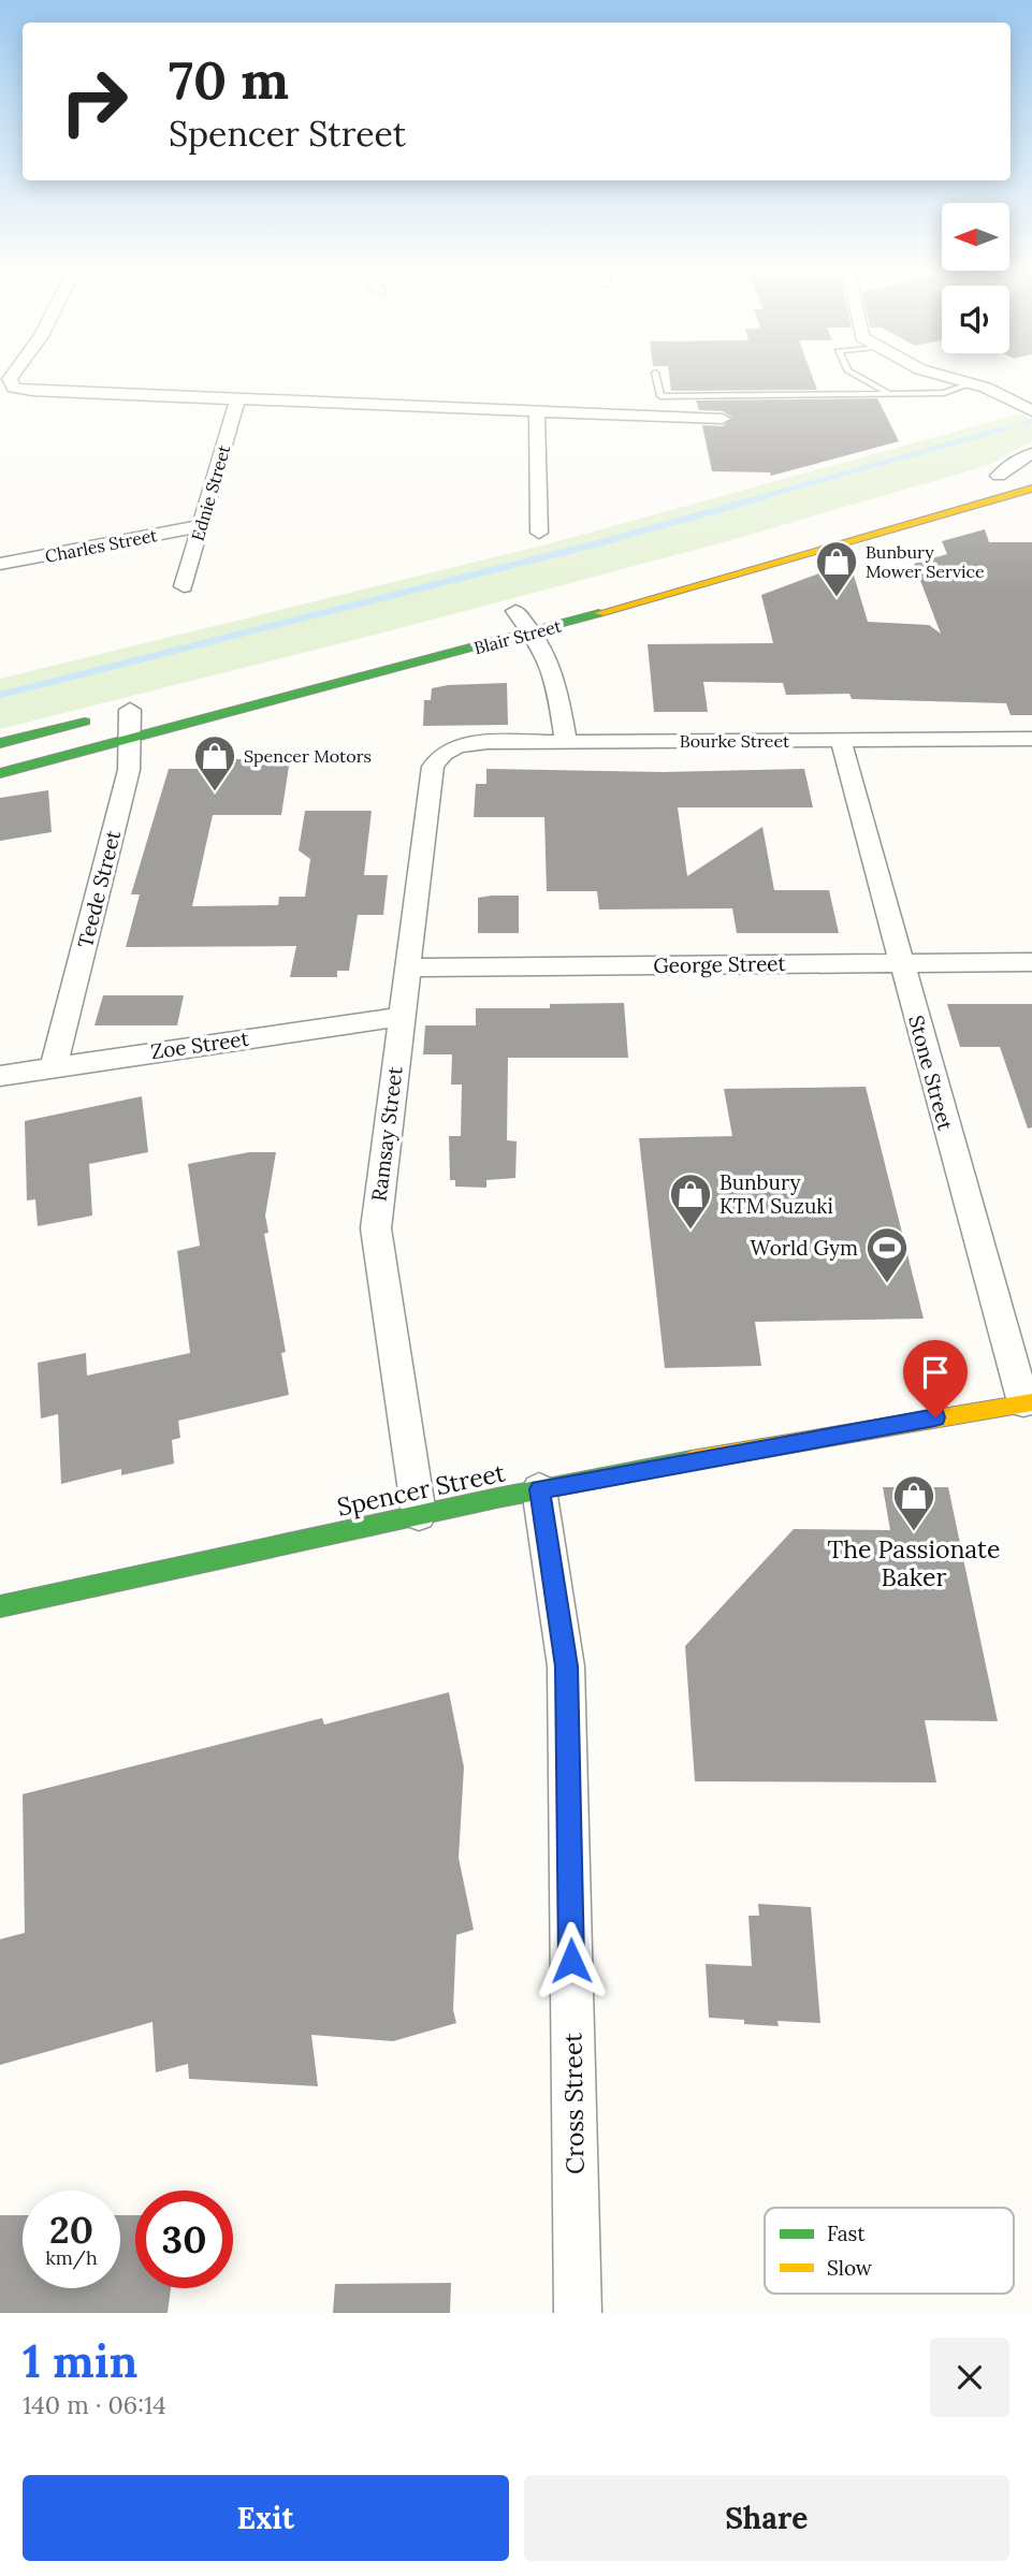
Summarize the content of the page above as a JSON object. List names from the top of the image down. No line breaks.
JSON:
{"streets":{"main road":["Blair Street","Spencer Street"],"street":["Ednie Street","Charles Street","Bourke Street","Teede Street","George Street","Zoe Street","Stone Street","Ramsay Street","Cross Street"]},"crossings":[["Ednie Street","Charles Street"],["Blair Street","Teede Street"],["Bourke Street","Stone Street"],["Bourke Street","Ramsay Street"],["Teede Street","Zoe Street"],["George Street","Stone Street"],["George Street","Ramsay Street"],["Zoe Street","Ramsay Street"],["Stone Street","Spencer Street"],["Ramsay Street","Spencer Street"],["Spencer Street","Cross Street"]],"places":{"shop":["Bunbury Mower Service","Spencer Motors","Bunbury KTM Suzuki","The Passionate Baker"],"sports":["World Gym"]},"legend":["Fast","Slow"],"north":"left","page":{"turn":["70 m","Spencer Street"],"speed":"20 km/h","limit":"30","heading":["1 min","140 m · 06:14"],"buttons":["Exit","Share"]}}
